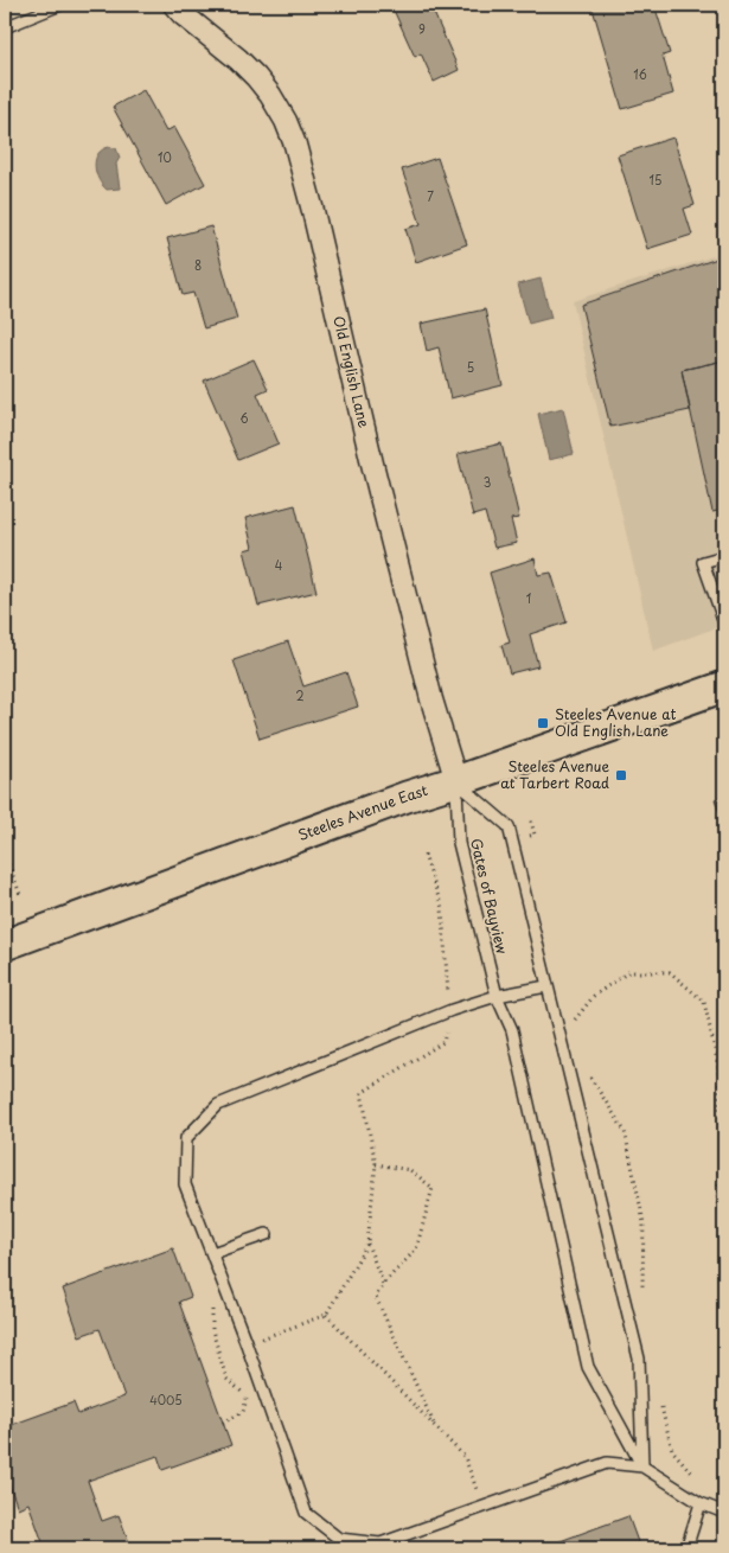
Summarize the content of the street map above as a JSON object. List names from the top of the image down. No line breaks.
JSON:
{"streets":{"main road":["Steeles Avenue East"],"street":["Old English Lane"],"lane":["Gates of Bayview"]},"crossings":[["Old English Lane","Steeles Avenue East"],["Old English Lane","Gates of Bayview"],["Steeles Avenue East","Gates of Bayview"]],"places":{"transit":["Steeles Avenue at Old English Lane","Steeles Avenue at Tarbert Road"]},"house_numbers":["9","16","10","15","7","8","5","6","3","4","1","2","4005"]}
